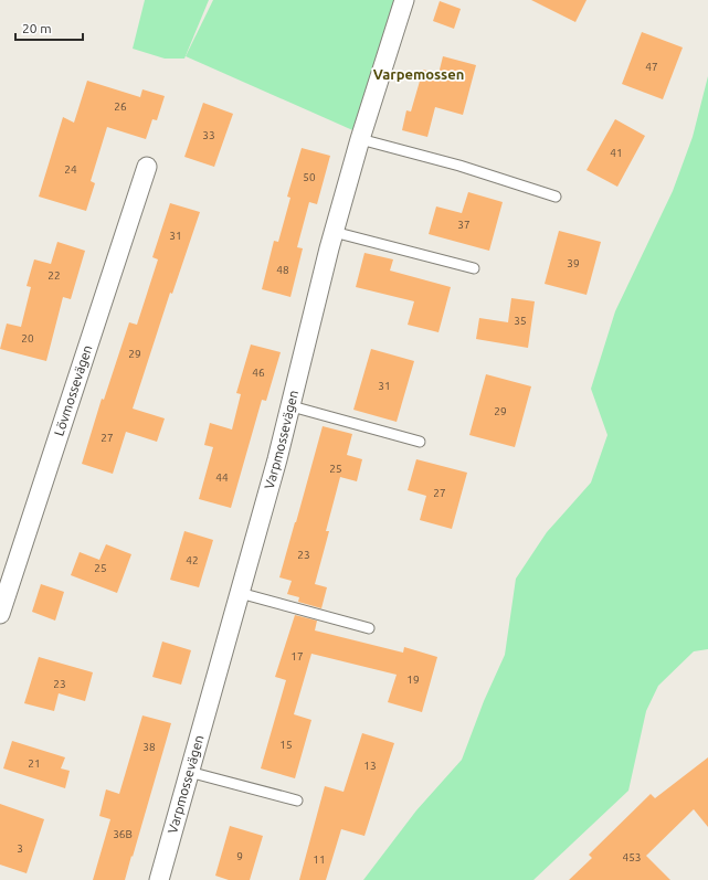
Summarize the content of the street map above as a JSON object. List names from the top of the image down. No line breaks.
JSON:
{"streets":{"street":["Lövmossevägen","Varpmossevägen"]},"districts":["Varpemossen"],"house_numbers":["47","26","33","41","24","50","37","31","39","48","22","35","20","29","46","31","29","27","25","44","27","23","42","25","17","19","23","15","38","21","13","36B","3","9","453","11"],"scale_bar":"20 m"}
